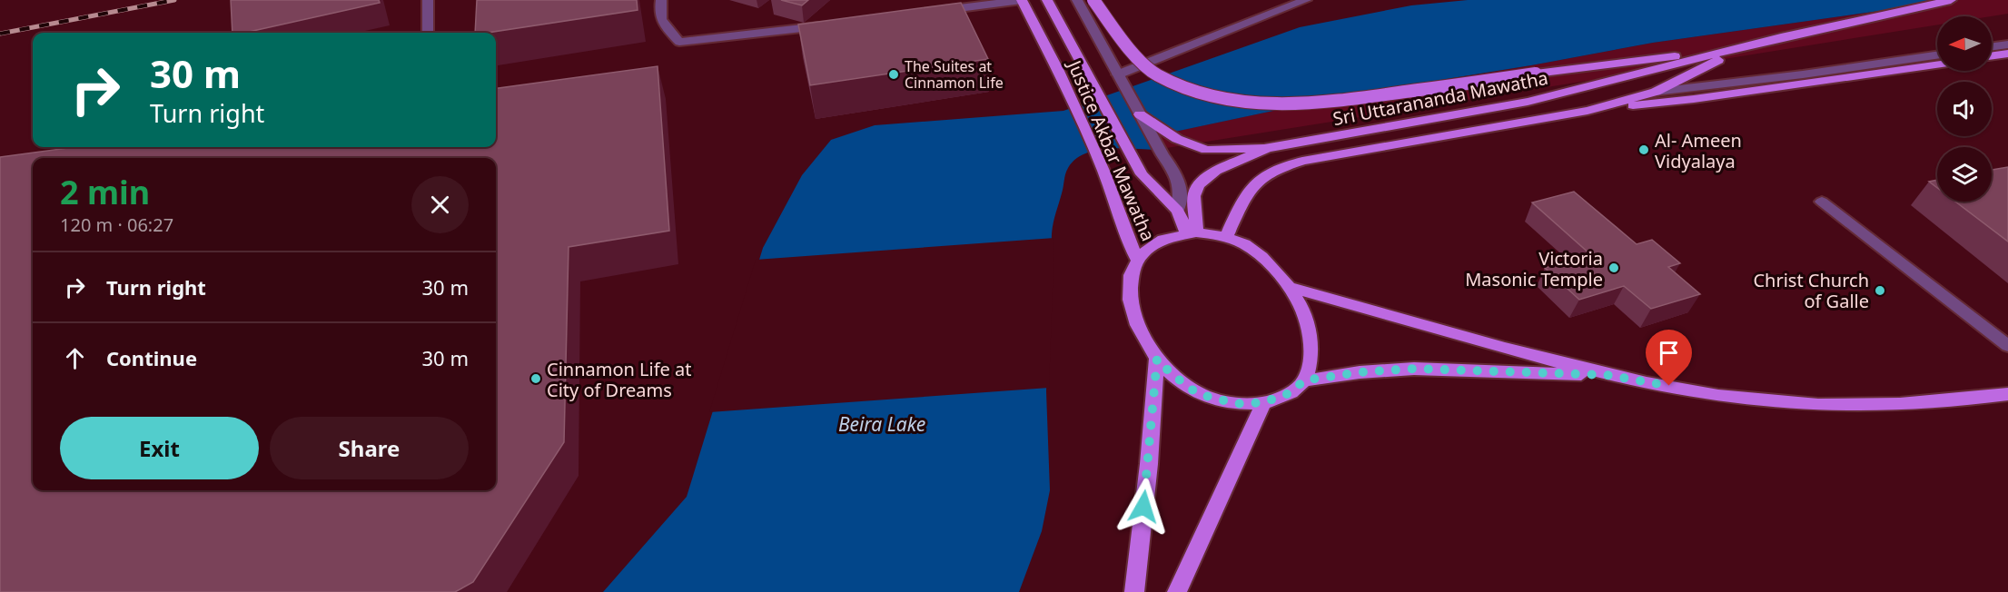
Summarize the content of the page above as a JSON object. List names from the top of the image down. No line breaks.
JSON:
{"streets":{"main road":["Sri Uttarananda Mawatha","Justice Akbar Mawatha"]},"crossings":[["Sri Uttarananda Mawatha","Justice Akbar Mawatha"]],"water":["Beira Lake"],"places":["The Suites at Cinnamon Life","Al- Ameen Vidyalaya","Victoria Masonic Temple","Christ Church of Galle","Cinnamon Life at City of Dreams"],"north":"left","page":{"turn":["30 m","Turn right"],"heading":["2 min","120 m · 06:27"],"list":[{"name":"Turn right","value":"30 m"},{"name":"Continue","value":"30 m"}],"buttons":["Exit","Share"]}}
